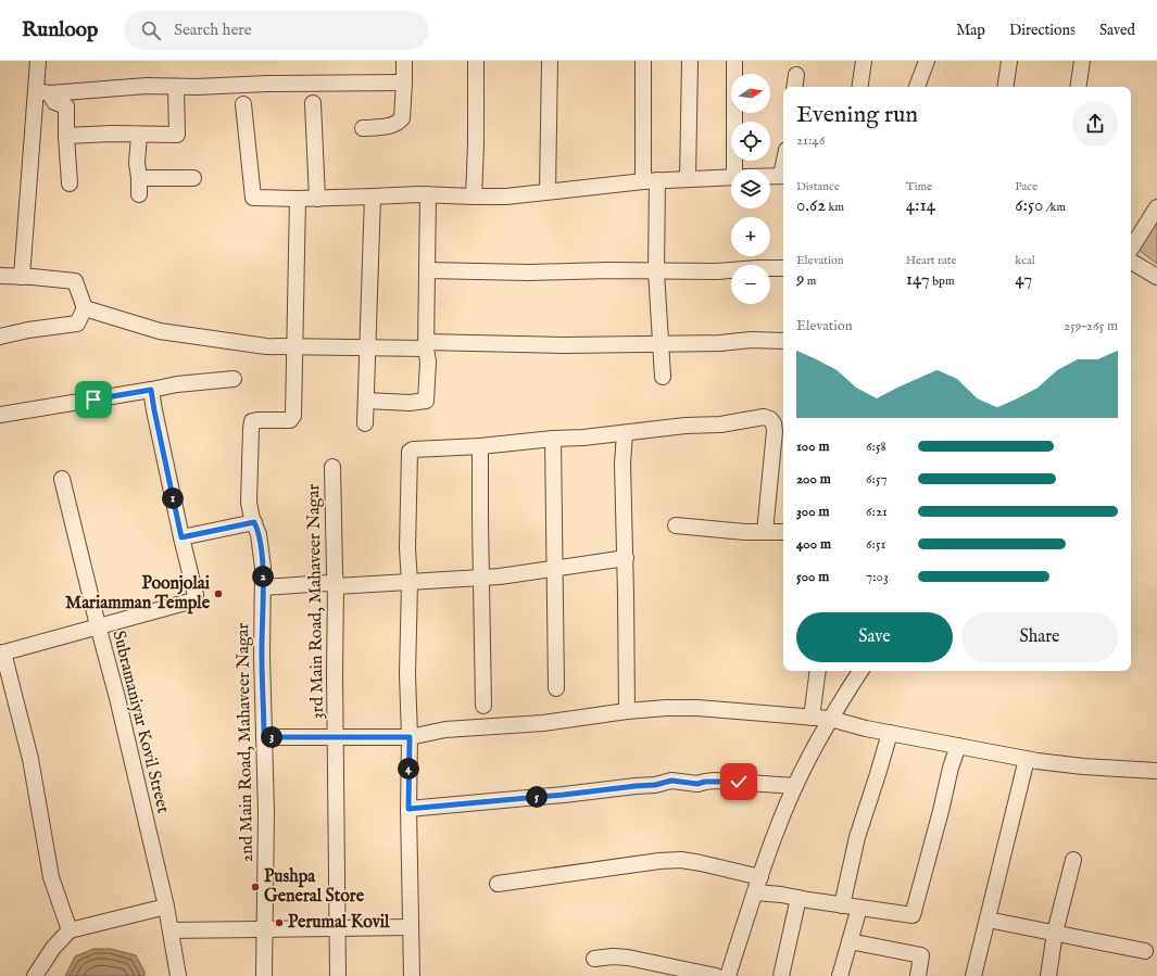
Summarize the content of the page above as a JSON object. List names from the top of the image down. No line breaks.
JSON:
{"streets":{"street":["3rd Main Road, Mahaveer Nagar","Subramaniyar Kovil Street","2nd Main Road, Mahaveer Nagar"]},"places":["Poonjolai Mariamman Temple","Pushpa General Store","Perumal Kovil"],"north":"right","page":{"header":"Runloop","search":"Search here","nav":["Map","Directions","Saved"],"map_buttons":["+","−"],"heading":["Evening run","21:46"],"stats":[["Distance","0.62 km"],["Time","4:14"],["Pace","6:50 /km"],["Elevation","9 m"],["Heart rate","147 bpm"],["kcal","47"]],"chart":["Elevation","259–265 m"],"list":[{"name":"100 m","note":"6:58"},{"name":"200 m","note":"6:57"},{"name":"300 m","note":"6:21"},{"name":"400 m","note":"6:51"},{"name":"500 m","note":"7:03"}],"pins":["1","2","3","4","5"],"buttons":["Save","Share"]}}
